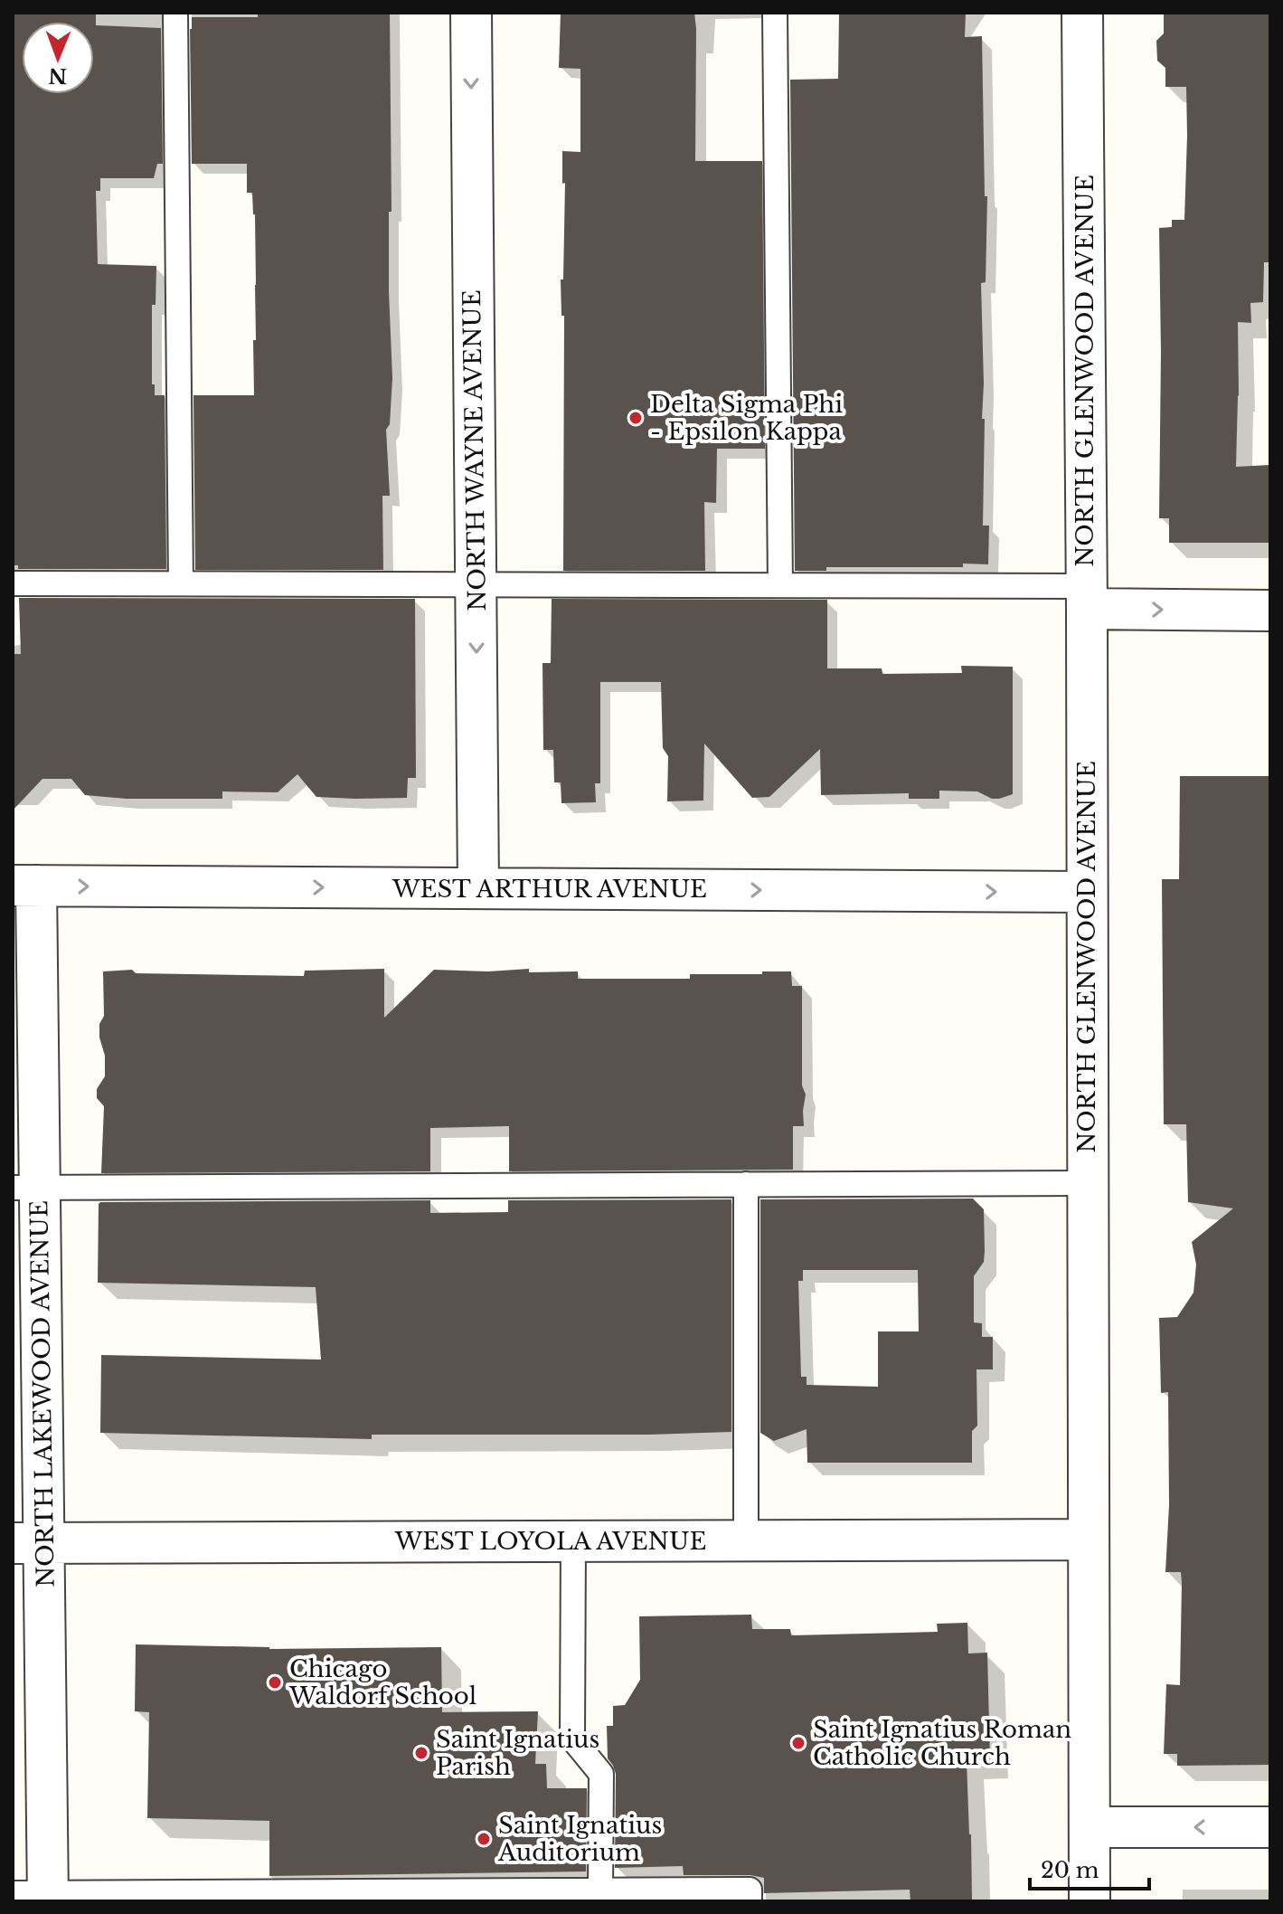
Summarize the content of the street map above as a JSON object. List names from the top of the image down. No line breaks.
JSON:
{"streets":{"street":["NORTH GLENWOOD AVENUE","NORTH WAYNE AVENUE","WEST ARTHUR AVENUE","NORTH LAKEWOOD AVENUE","WEST LOYOLA AVENUE"]},"crossings":[["NORTH GLENWOOD AVENUE","WEST ARTHUR AVENUE"],["NORTH GLENWOOD AVENUE","WEST LOYOLA AVENUE"],["NORTH WAYNE AVENUE","WEST ARTHUR AVENUE"],["WEST ARTHUR AVENUE","NORTH LAKEWOOD AVENUE"],["NORTH LAKEWOOD AVENUE","WEST LOYOLA AVENUE"]],"one_way":["NORTH WAYNE AVENUE","WEST ARTHUR AVENUE"],"places":["Delta Sigma Phi - Epsilon Kappa","Chicago Waldorf School","Saint Ignatius Roman Catholic Church","Saint Ignatius Parish","Saint Ignatius Auditorium"],"scale_bar":"20 m","north":"bottom"}
